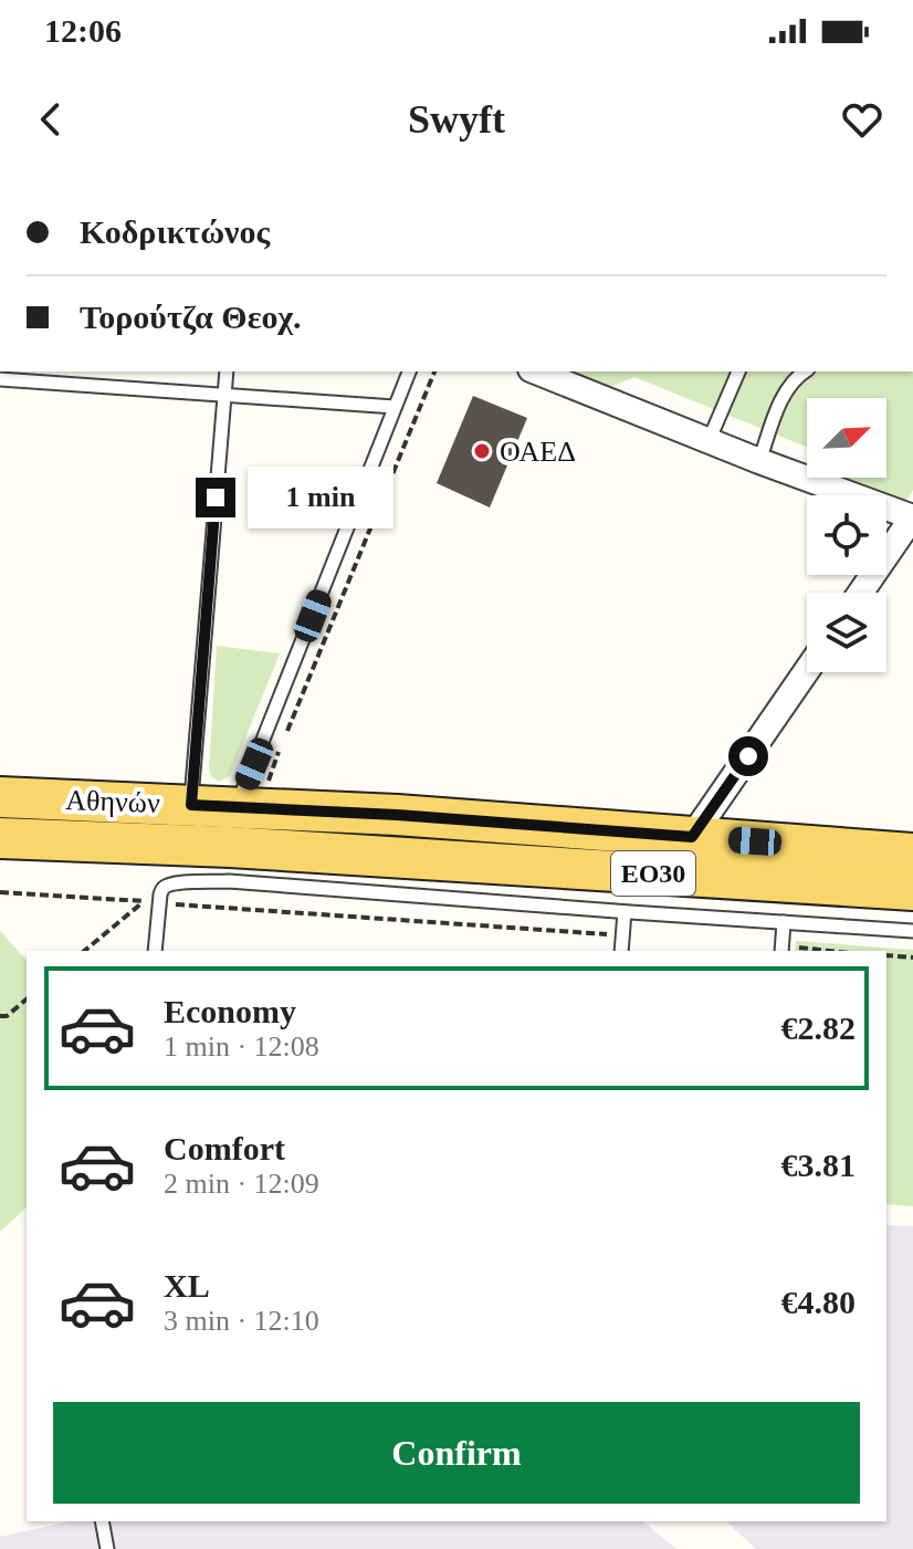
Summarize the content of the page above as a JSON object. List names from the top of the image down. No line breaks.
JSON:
{"streets":{"main road":["Αθηνών","ΕΟ30"]},"places":["ΟΑΕΔ"],"north":"top right","page":{"status":"12:06","header":"Swyft","banner":["Κοδρικτώνος","Τορούτζα Θεοχ."],"bubble":"1 min","list":[{"name":"Economy","note":"1 min · 12:08","value":"€2.82"},{"name":"Comfort","note":"2 min · 12:09","value":"€3.81"},{"name":"XL","note":"3 min · 12:10","value":"€4.80"}],"buttons":"Confirm"}}
